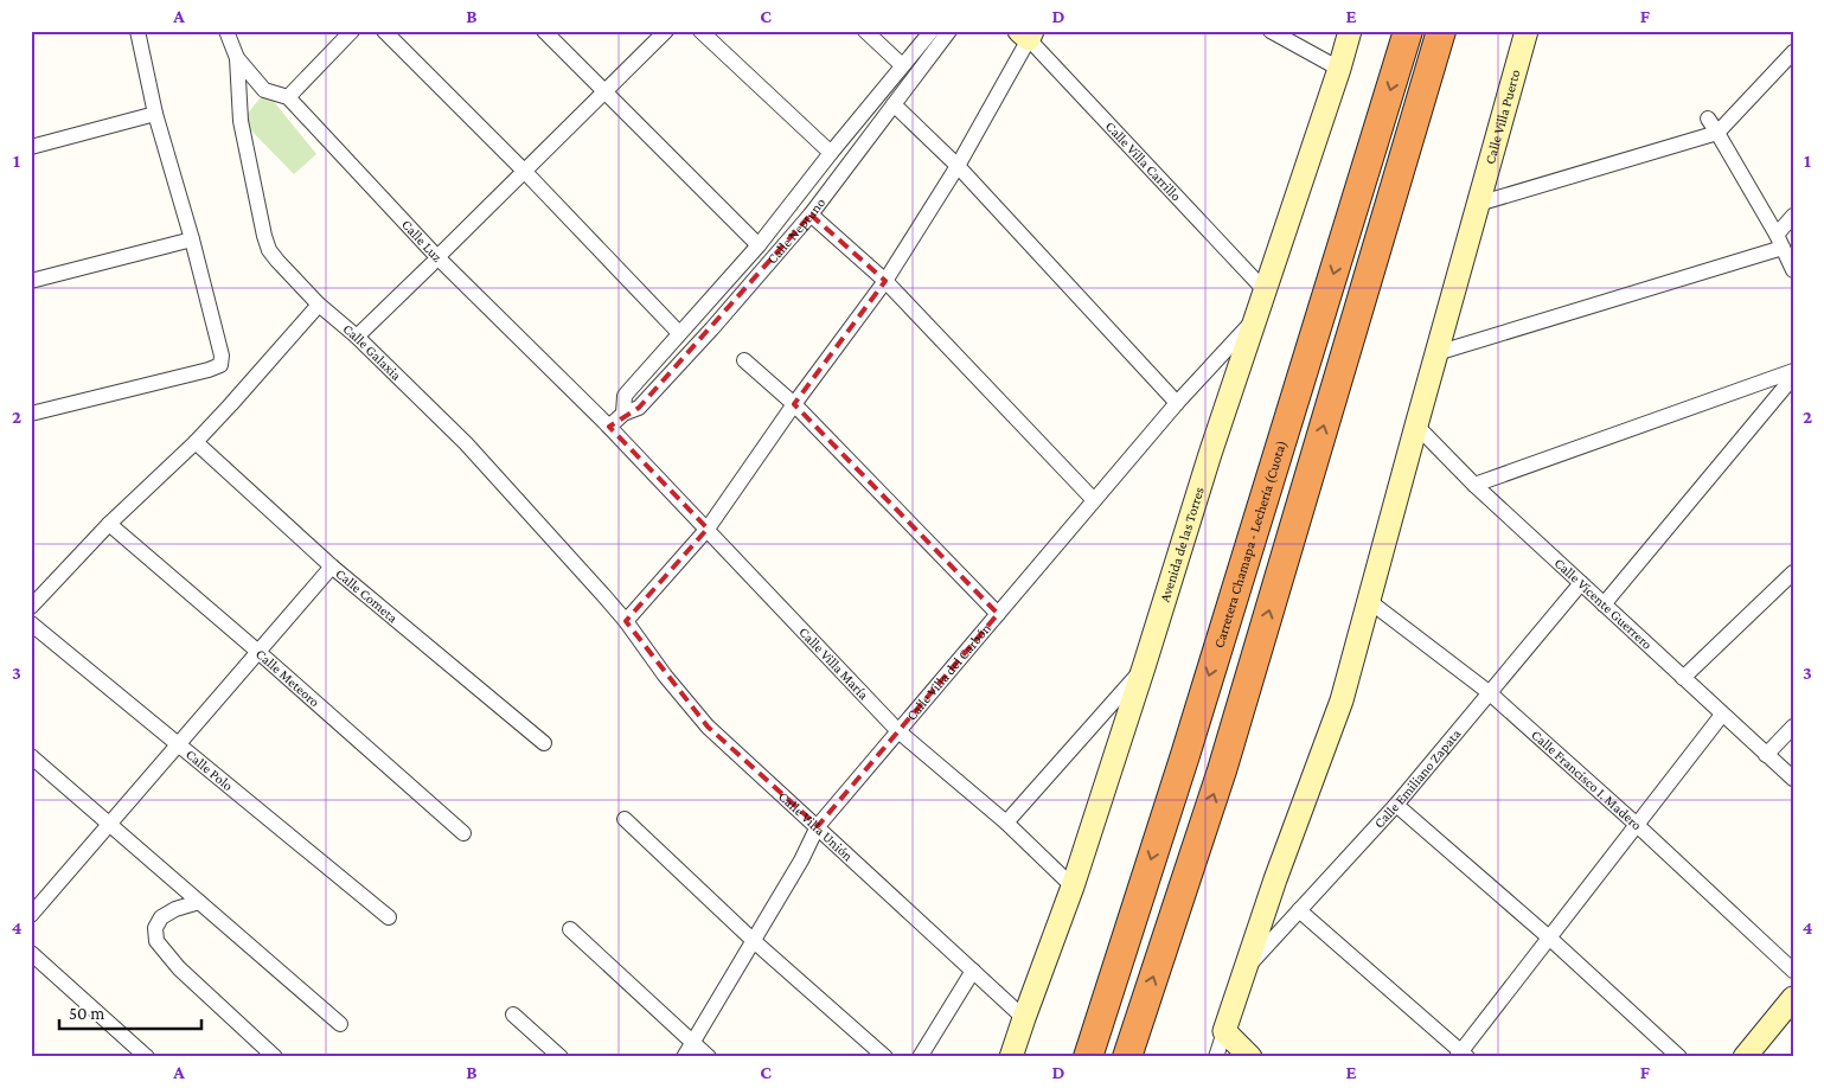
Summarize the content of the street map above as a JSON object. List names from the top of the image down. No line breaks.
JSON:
{"streets":{"highway":["Carretera Chamapa - Lechería (Cuota)"],"street":["Calle Villa Puerto","Calle Villa Carrillo","Calle Neptuno","Calle Luz","Calle Galaxia","Avenida de las Torres","Calle Cometa","Calle Vicente Guerrero","Calle Villa María","Calle Villa del Carbón","Calle Meteoro","Calle Polo","Calle Emiliano Zapata","Calle Francisco I. Madero","Calle Villa Unión"]},"crossings":[["Calle Villa Puerto","Calle Vicente Guerrero"],["Calle Villa Puerto","Calle Francisco I. Madero"],["Calle Villa Carrillo","Avenida de las Torres"],["Calle Neptuno","Calle Luz"],["Calle Neptuno","Calle Villa María"],["Calle Luz","Calle Galaxia"],["Calle Luz","Calle Villa María"],["Calle Galaxia","Calle Villa Unión"],["Avenida de las Torres","Calle Villa María"],["Avenida de las Torres","Calle Villa del Carbón"],["Avenida de las Torres","Calle Villa Unión"],["Calle Vicente Guerrero","Calle Emiliano Zapata"],["Calle Villa María","Calle Villa del Carbón"],["Calle Villa del Carbón","Calle Villa Unión"],["Calle Emiliano Zapata","Calle Francisco I. Madero"]],"scale_bar":"50 m","grid":{"columns":["A","B","C","D","E","F"],"rows":["1","2","3","4"]}}
